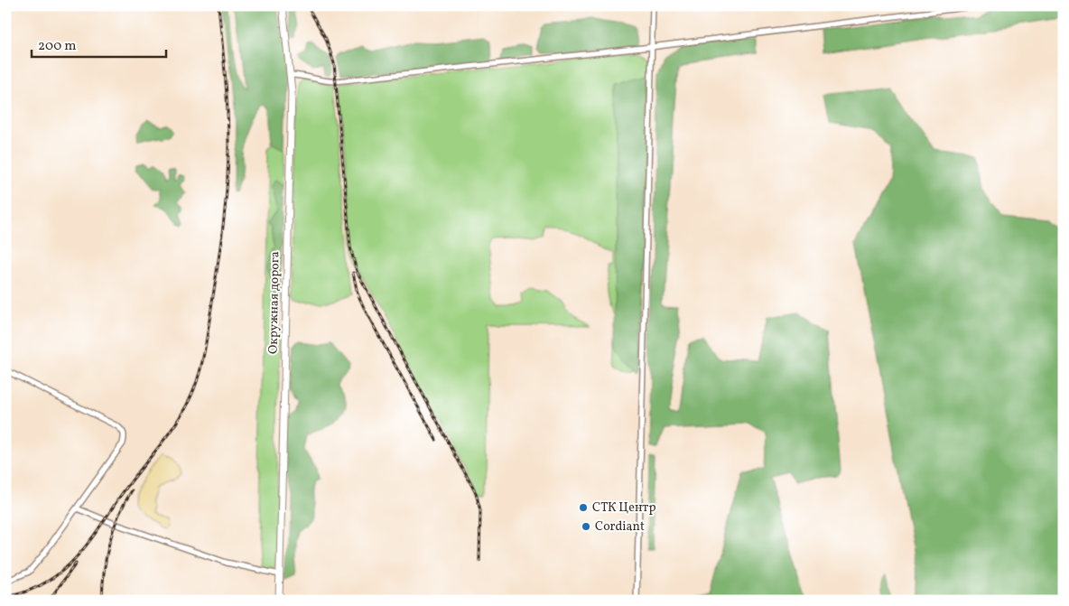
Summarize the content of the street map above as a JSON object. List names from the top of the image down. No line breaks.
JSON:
{"streets":{"main road":["Окружная дорога"]},"places":["СТК Центр","Cordiant"],"scale_bar":"200 m"}
